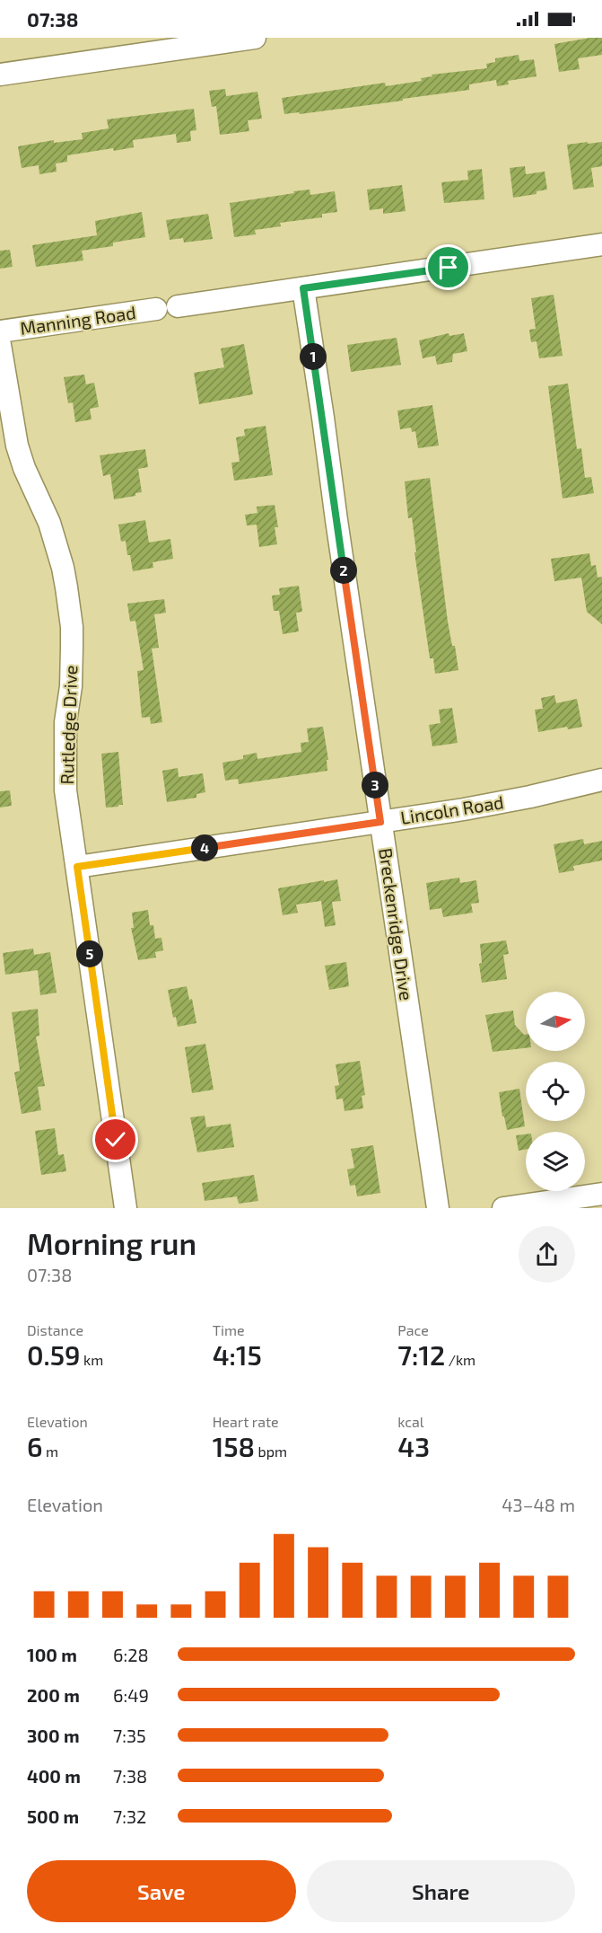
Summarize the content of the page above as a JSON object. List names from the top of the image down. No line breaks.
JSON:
{"streets":{"street":["Manning Road","Rutledge Drive","Lincoln Road","Breckenridge Drive"]},"crossings":[["Rutledge Drive","Lincoln Road"],["Lincoln Road","Breckenridge Drive"]],"north":"right","page":{"status":"07:38","pins":["1","2","3","4","5"],"heading":["Morning run","07:38"],"stats":[["Distance","0.59 km"],["Time","4:15"],["Pace","7:12 /km"],["Elevation","6 m"],["Heart rate","158 bpm"],["kcal","43"]],"chart":["Elevation","43–48 m"],"list":[{"name":"100 m","note":"6:28"},{"name":"200 m","note":"6:49"},{"name":"300 m","note":"7:35"},{"name":"400 m","note":"7:38"},{"name":"500 m","note":"7:32"}],"buttons":["Save","Share"]}}
